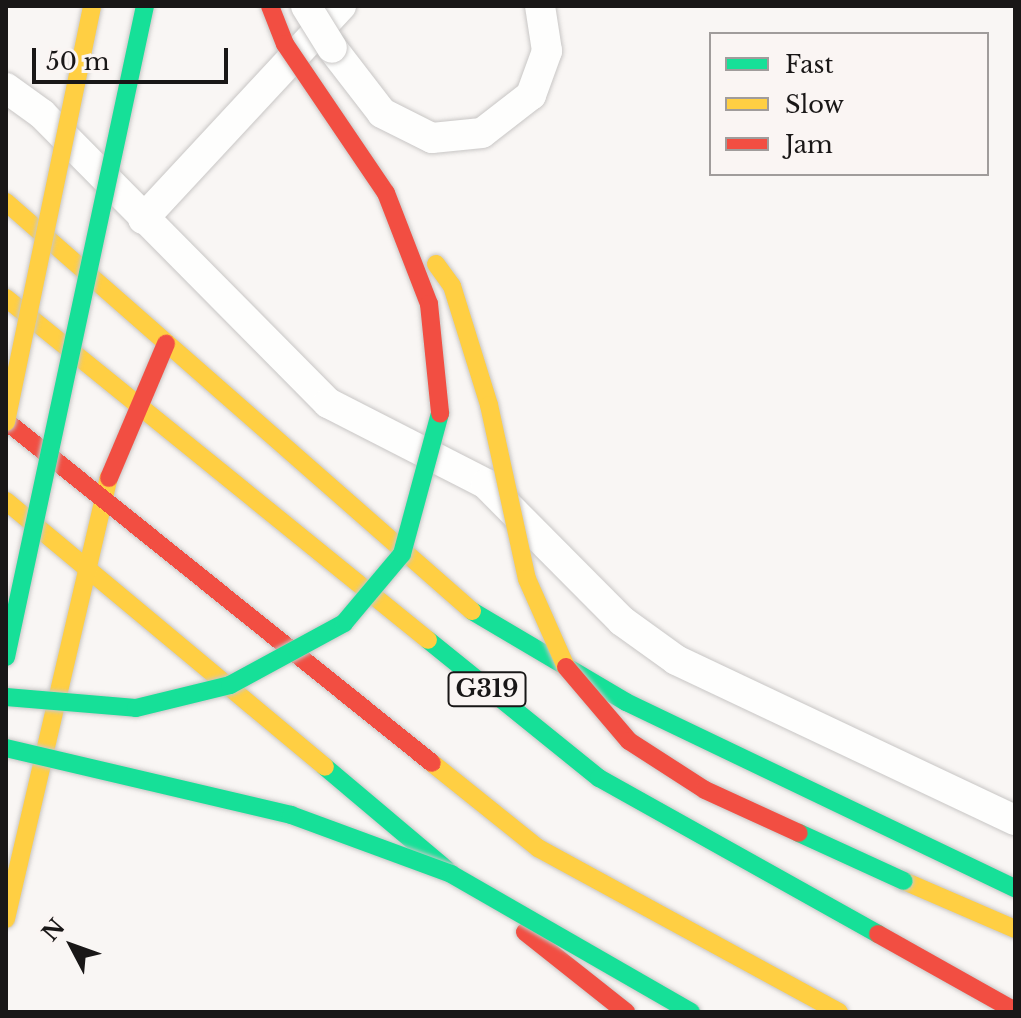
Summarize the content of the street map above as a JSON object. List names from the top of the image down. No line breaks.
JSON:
{"streets":{"main road":["G319"]},"legend":["Fast","Slow","Jam"],"scale_bar":"50 m","north":"top left"}
